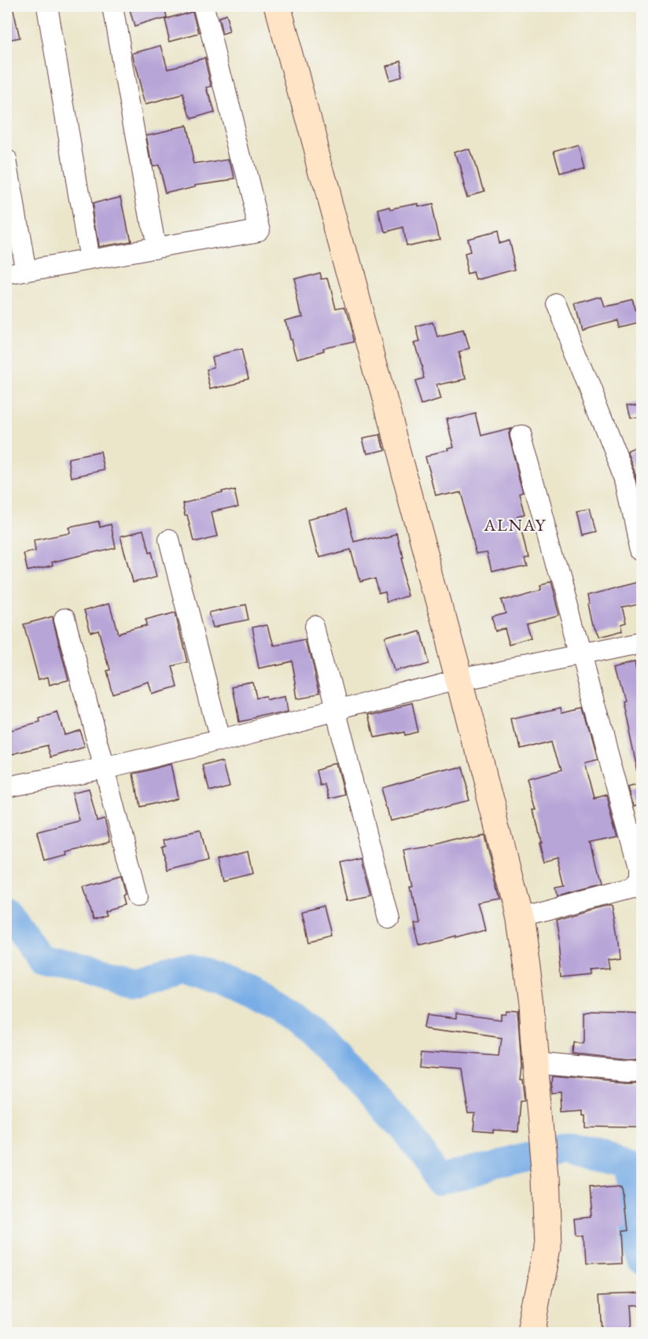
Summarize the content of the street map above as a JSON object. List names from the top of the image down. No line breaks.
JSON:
{"districts":["ALNAY"]}
